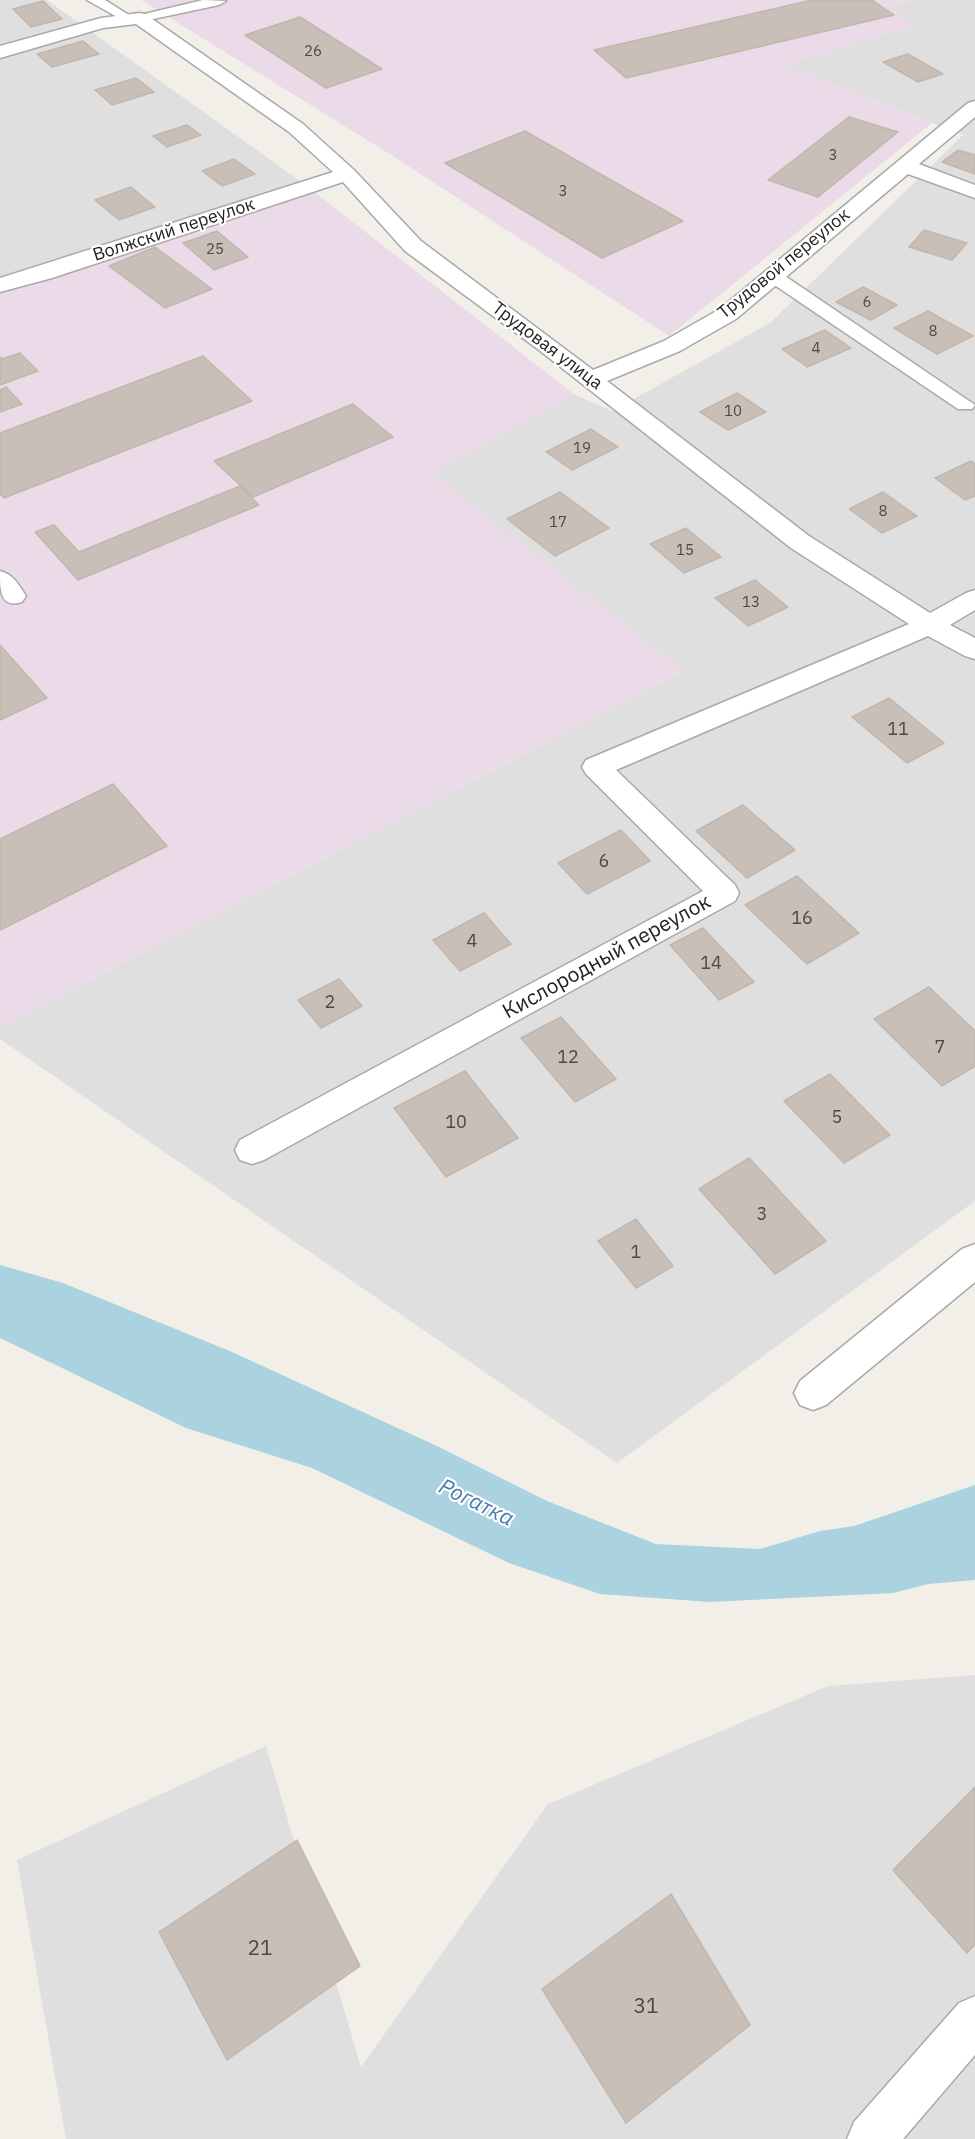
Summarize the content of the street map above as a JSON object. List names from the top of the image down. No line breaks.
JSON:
{"streets":{"street":["Волжский переулок","Трудовой переулок","Трудовая улица","Кислородный переулок"]},"crossings":[["Волжский переулок","Трудовая улица"],["Трудовой переулок","Трудовая улица"],["Трудовая улица","Кислородный переулок"]],"water":["Рогатка"],"house_numbers":["26","3","3","25","6","8","4","10","19","8","17","15","13","11","6","16","4","14","2","7","12","5","10","3","1","21","31"]}
